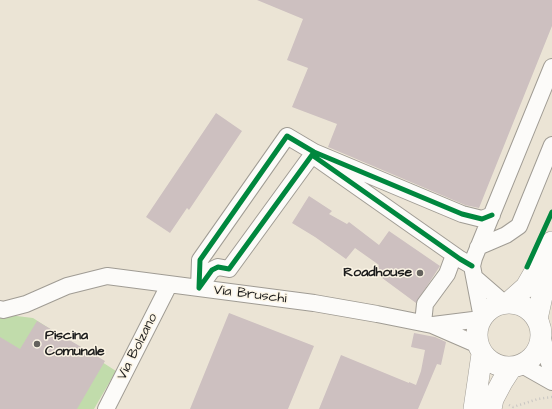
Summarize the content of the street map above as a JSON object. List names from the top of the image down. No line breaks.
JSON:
{"streets":{"street":["Via Bruschi","Via Bolzano"]},"crossings":[["Via Bruschi","Via Bolzano"]],"places":["Roadhouse","Piscina Comunale"]}
